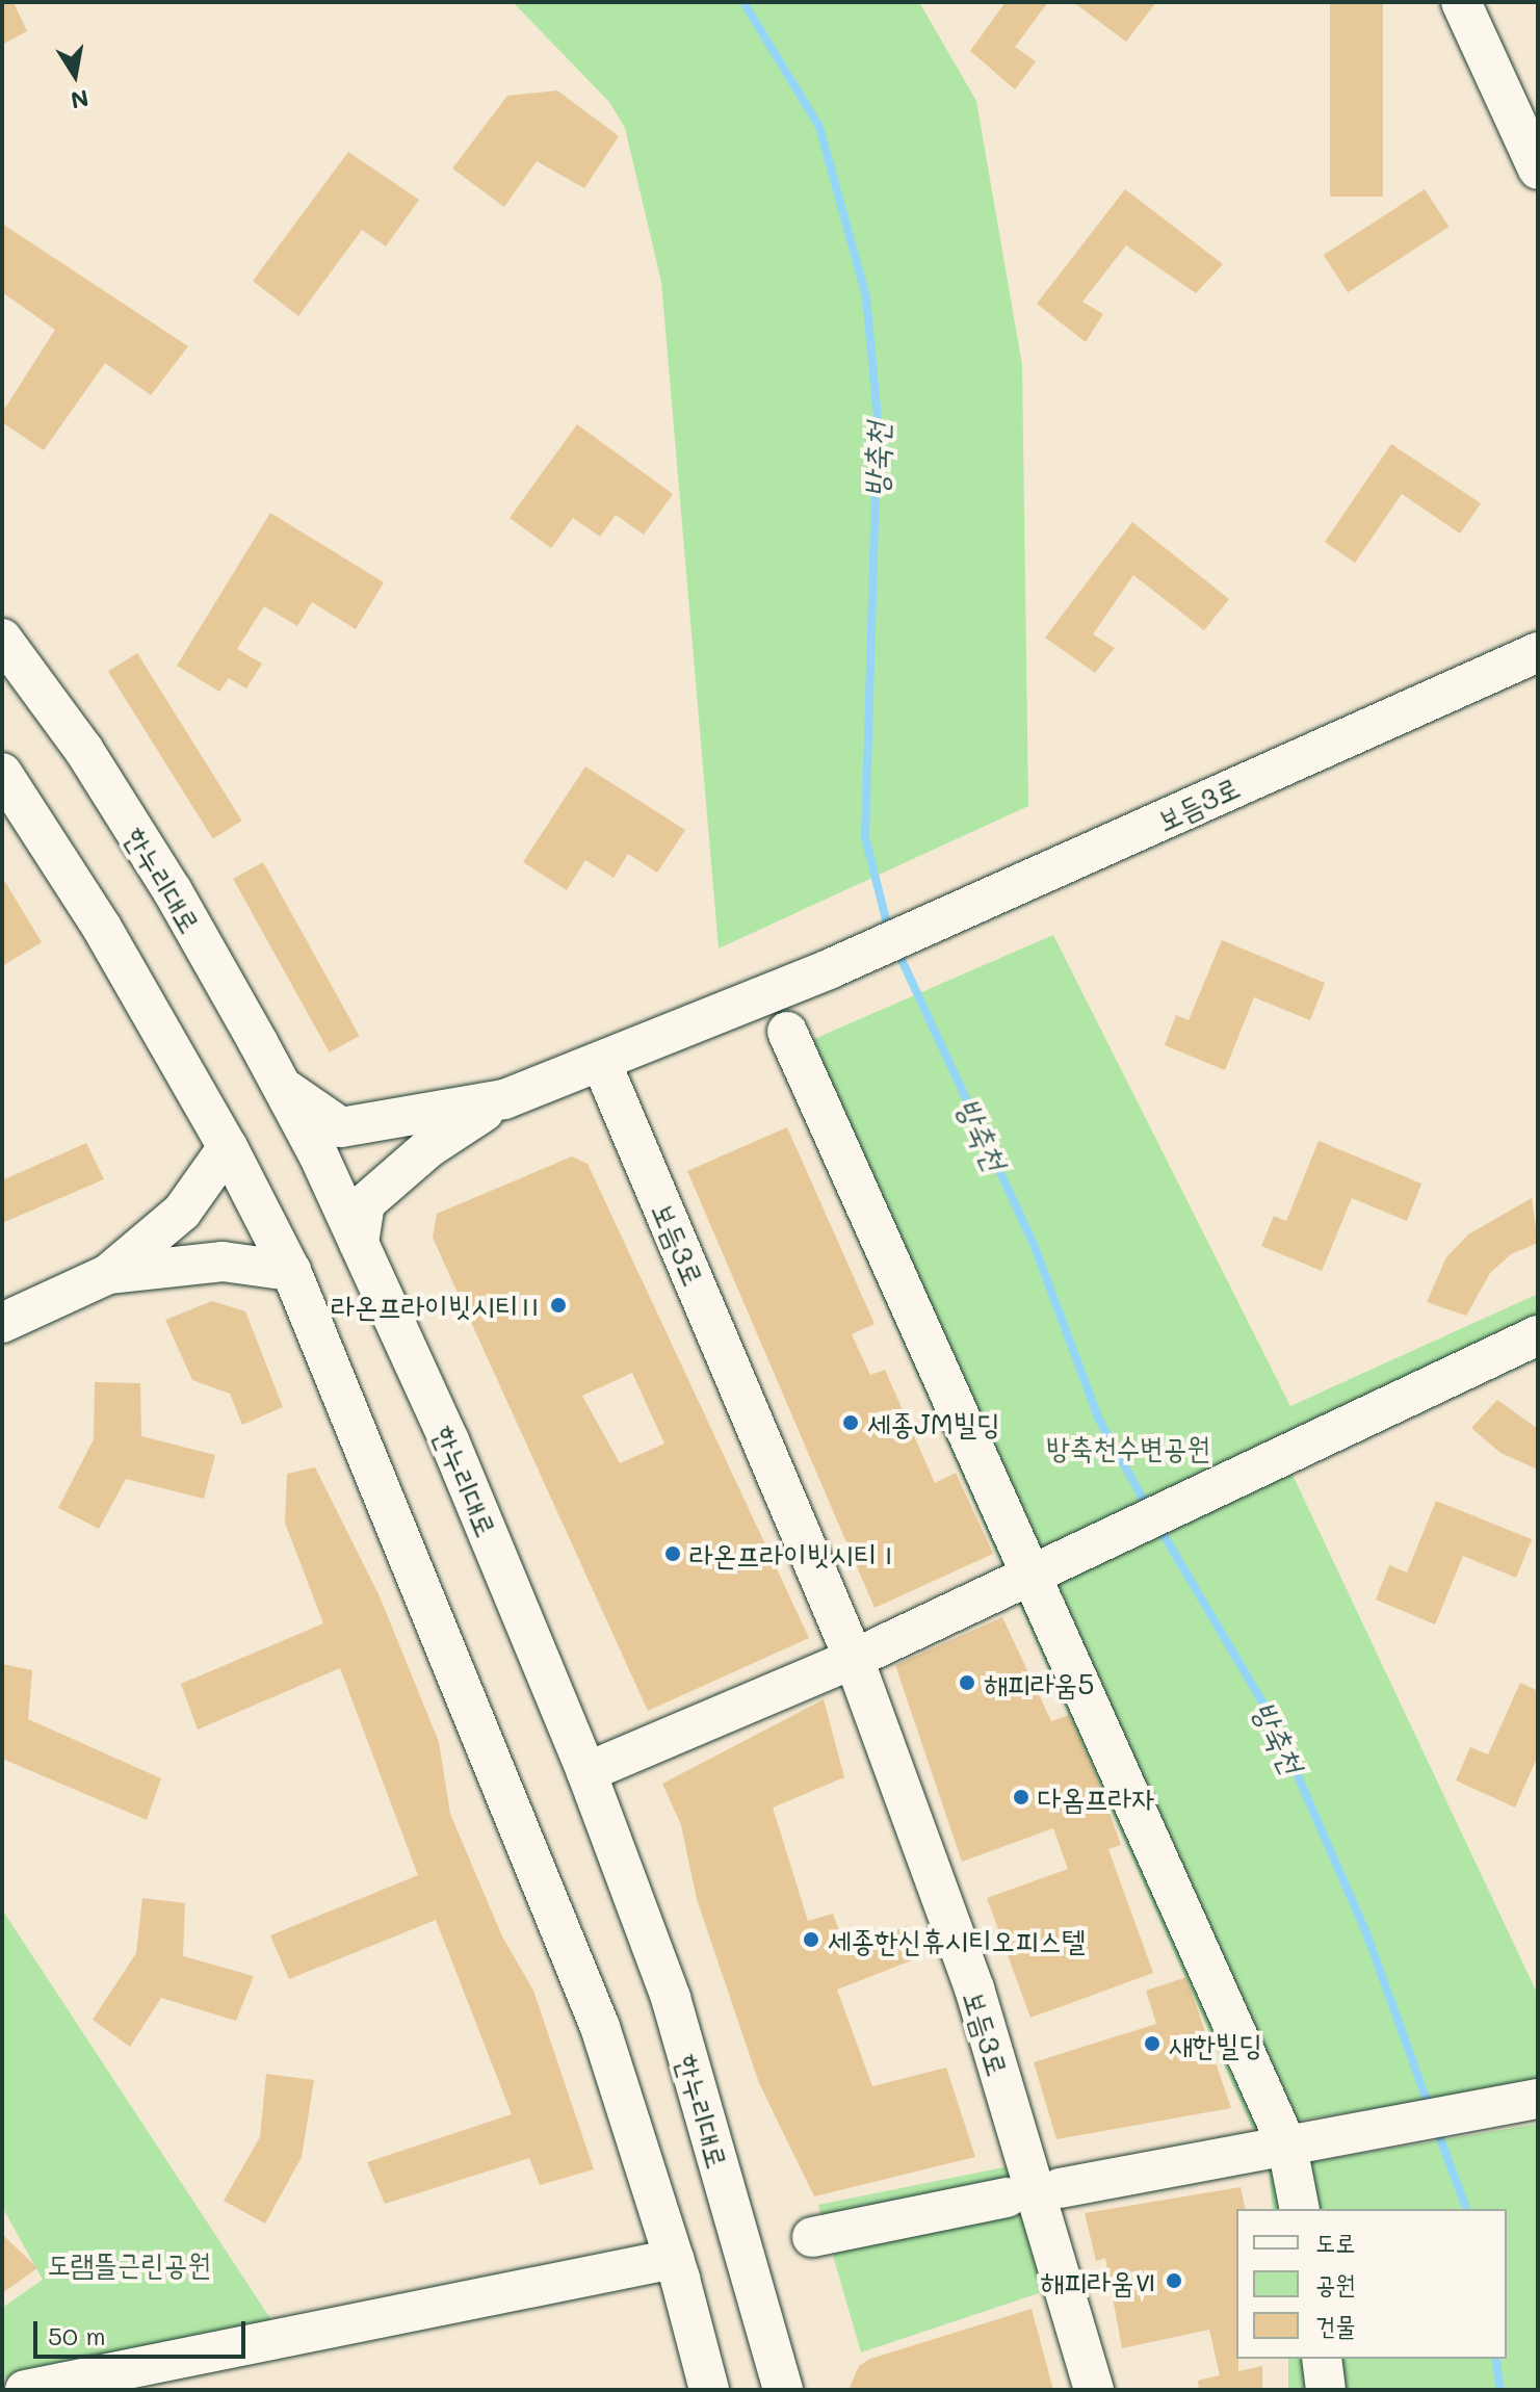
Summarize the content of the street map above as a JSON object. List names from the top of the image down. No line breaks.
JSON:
{"streets":{"street":["보듬3로","한누리대로"]},"water":["방축천"],"parks":["방축천수변공원","도램뜰근린공원"],"places":["라온프라이빗시티Ⅱ","세종JM빌딩","라온프라이빗시티Ⅰ","해피라움5","다옴프라자","세종한신휴시티오피스텔","새한빌딩","해피라움Ⅵ"],"legend":["도로","공원","건물"],"scale_bar":"50 m","north":"bottom"}
